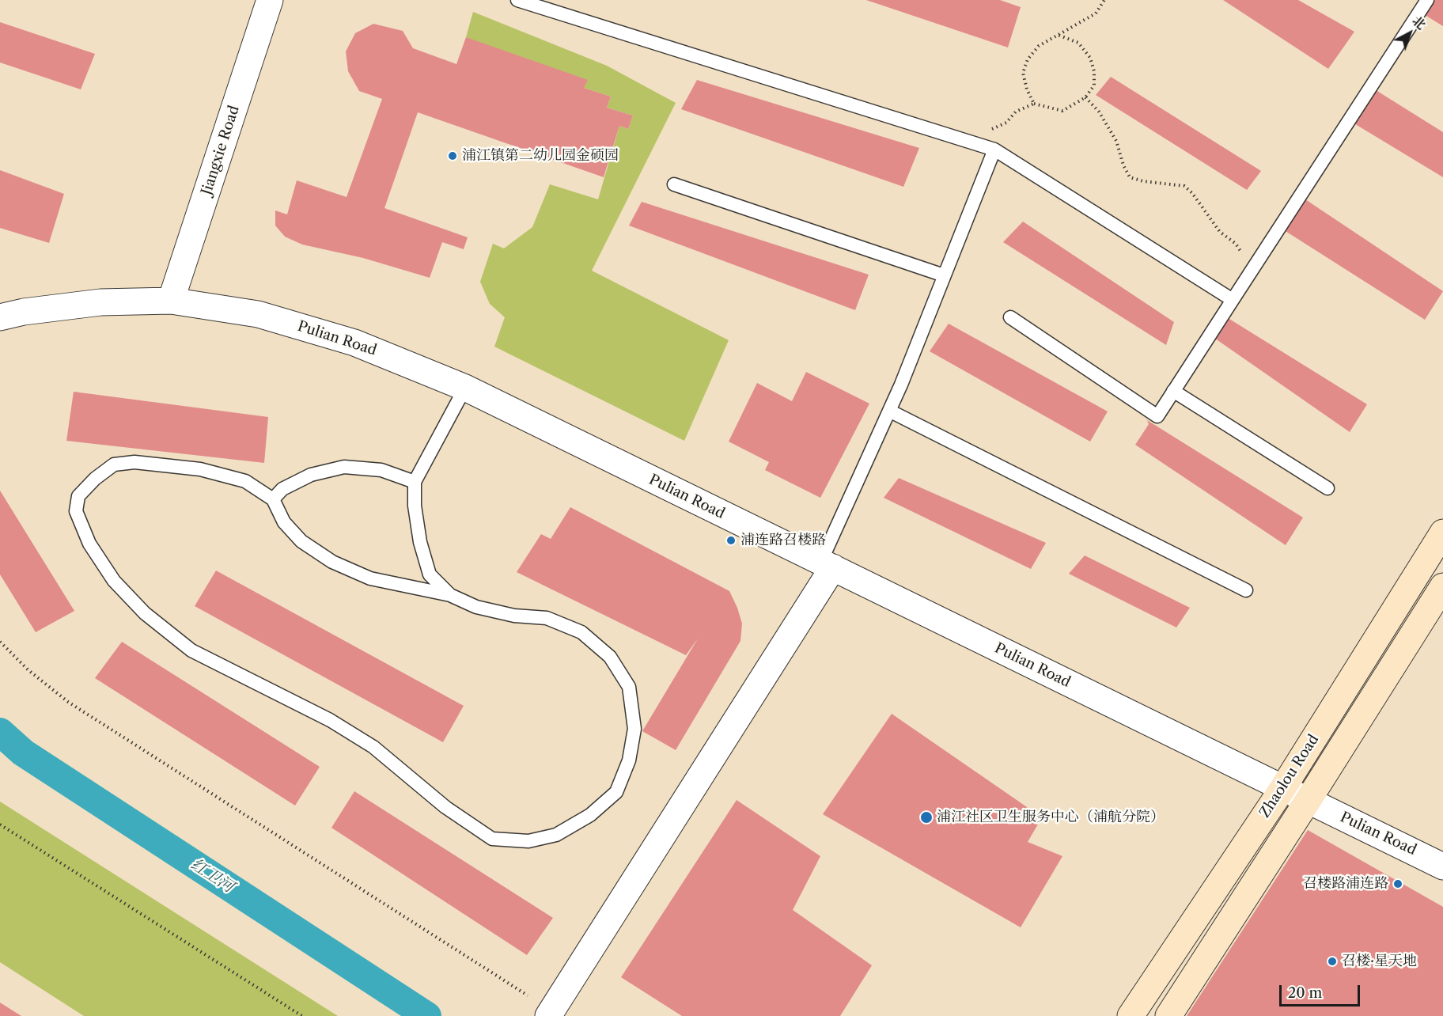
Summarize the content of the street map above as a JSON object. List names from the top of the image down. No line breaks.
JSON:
{"streets":{"street":["Jiangxie Road","Pulian Road","Zhaolou Road"]},"crossings":[["Jiangxie Road","Pulian Road"],["Pulian Road","Zhaolou Road"]],"water":["红卫河"],"places":["浦江镇第二幼儿园金硕园","浦连路召楼路","浦江社区卫生服务中心（浦航分院）","召楼路浦连路","召楼·星天地"],"scale_bar":"20 m","north":"top right"}
